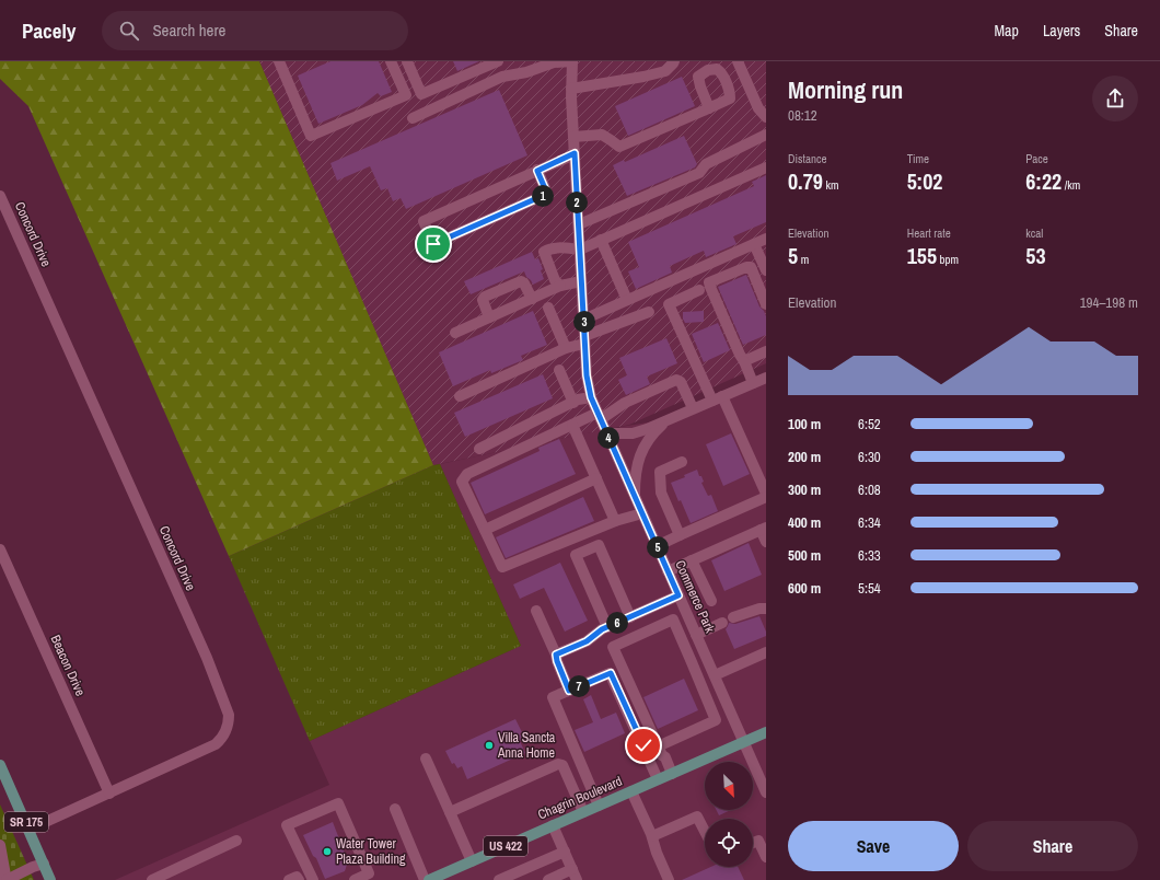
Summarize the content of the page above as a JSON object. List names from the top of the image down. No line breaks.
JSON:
{"streets":{"main road":["Chagrin Boulevard","SR 175","US 422"],"street":["Concord Drive","Commerce Park","Beacon Drive"]},"crossings":[["Concord Drive","Beacon Drive"],["Concord Drive","SR 175"],["Commerce Park","Chagrin Boulevard"]],"places":["Villa Sancta Anna Home","Water Tower Plaza Building"],"north":"bottom right","page":{"header":"Pacely","search":"Search here","nav":["Map","Layers","Share"],"heading":["Morning run","08:12"],"stats":[["Distance","0.79 km"],["Time","5:02"],["Pace","6:22 /km"],["Elevation","5 m"],["Heart rate","155 bpm"],["kcal","53"]],"pins":["1","2","3","4","5","6","7"],"chart":["Elevation","194–198 m"],"list":[{"name":"100 m","note":"6:52"},{"name":"200 m","note":"6:30"},{"name":"300 m","note":"6:08"},{"name":"400 m","note":"6:34"},{"name":"500 m","note":"6:33"},{"name":"600 m","note":"5:54"}],"buttons":["Save","Share"]}}
